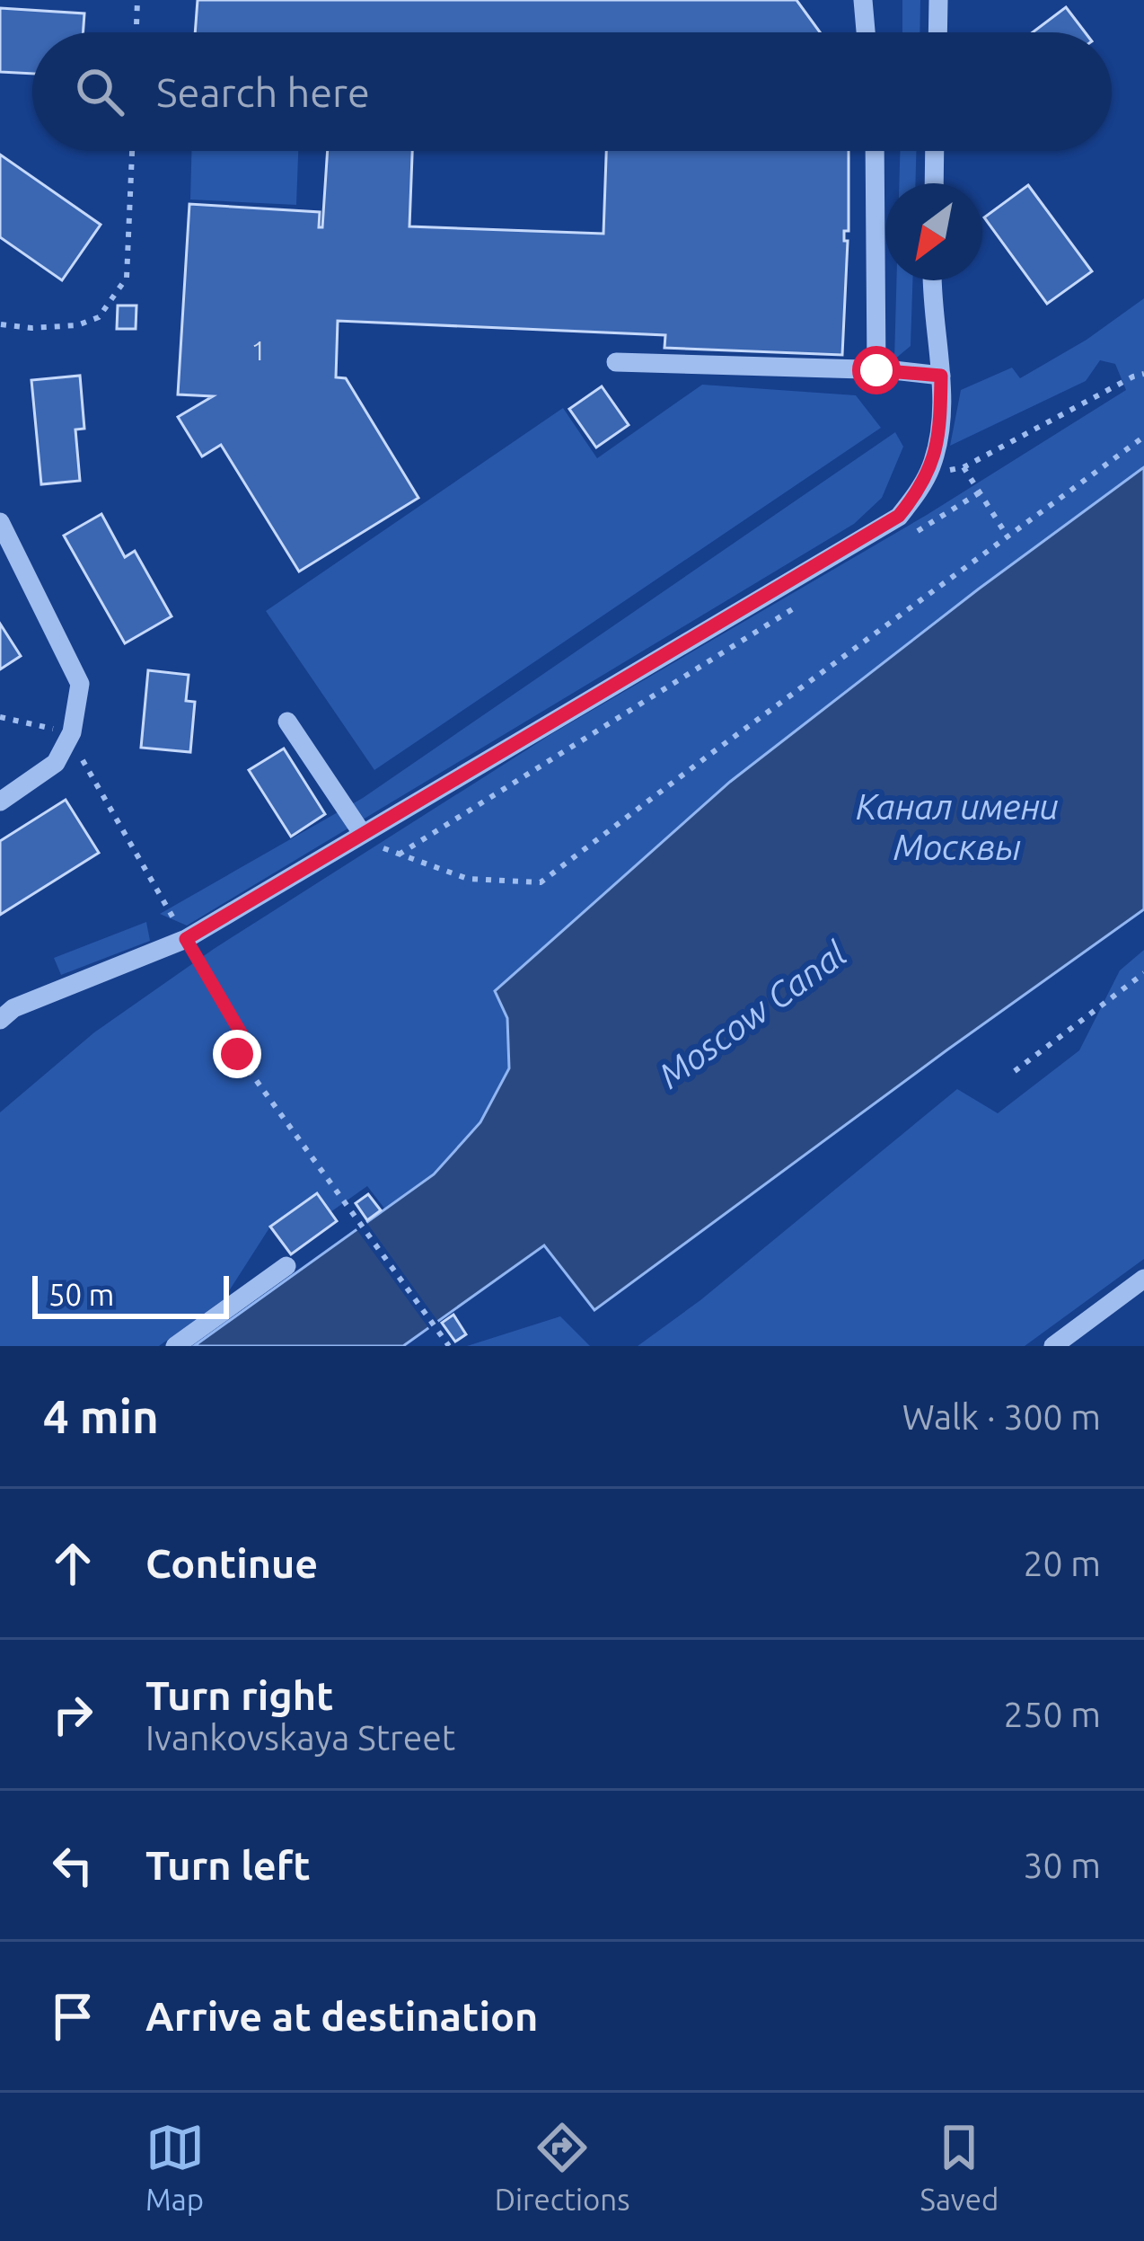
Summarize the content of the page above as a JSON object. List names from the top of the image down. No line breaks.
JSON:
{"water":["Канал имени Москвы","Moscow Canal"],"house_numbers":["1"],"scale_bar":"50 m","north":"bottom left","page":{"search":"Search here","scale":"50 m","heading":["4 min","Walk · 300 m"],"list":[["Continue","20 m"],["Turn right","Ivankovskaya Street","250 m"],["Turn left","30 m"],"Arrive at destination"],"nav":["Map","Directions","Saved"]}}
